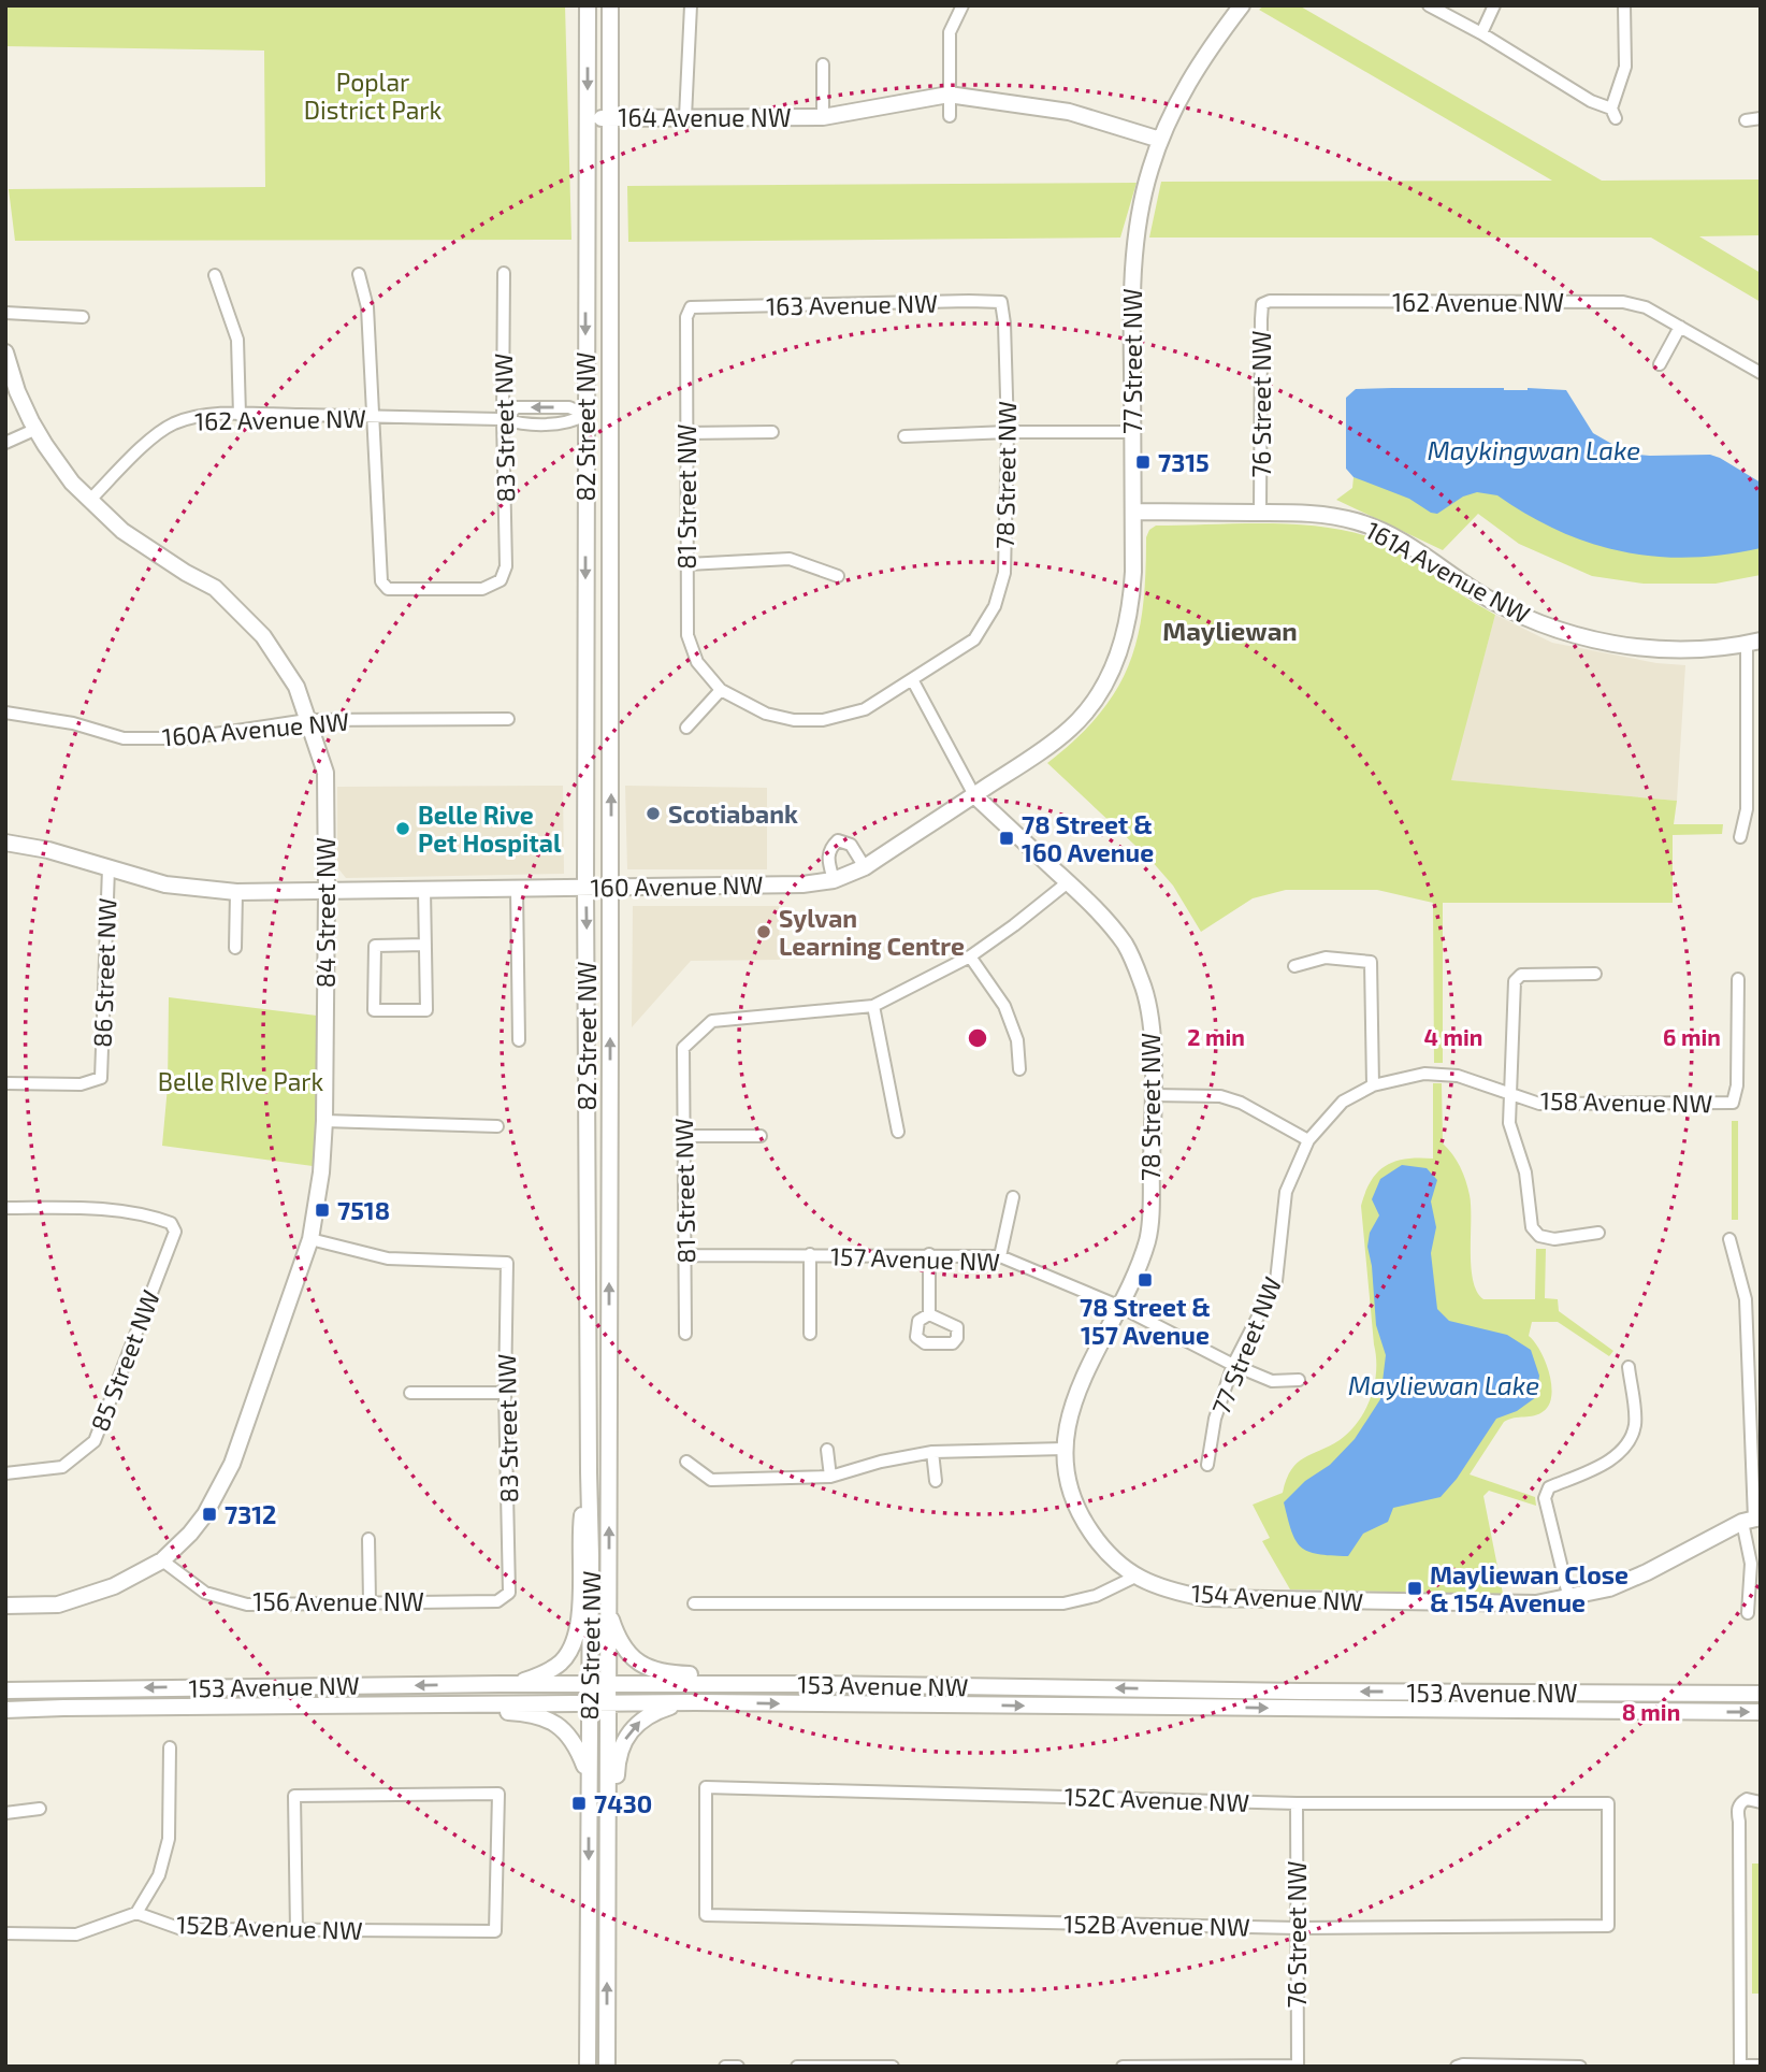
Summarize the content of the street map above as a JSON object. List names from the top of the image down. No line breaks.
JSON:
{"streets":{"main road":["164 Avenue NW","77 Street NW","82 Street NW","78 Street NW","161A Avenue NW","160 Avenue NW","84 Street NW","154 Avenue NW","153 Avenue NW"],"street":["162 Avenue NW","163 Avenue NW","76 Street NW","83 Street NW","81 Street NW","160A Avenue NW","86 Street NW","158 Avenue NW","157 Avenue NW","85 Street NW","156 Avenue NW","152C Avenue NW","152B Avenue NW"]},"crossings":[["164 Avenue NW","77 Street NW"],["164 Avenue NW","82 Street NW"],["162 Avenue NW","76 Street NW"],["162 Avenue NW","82 Street NW"],["162 Avenue NW","83 Street NW"],["162 Avenue NW","84 Street NW"],["163 Avenue NW","78 Street NW"],["163 Avenue NW","81 Street NW"],["77 Street NW","161A Avenue NW"],["77 Street NW","160 Avenue NW"],["77 Street NW","158 Avenue NW"],["77 Street NW","157 Avenue NW"],["76 Street NW","161A Avenue NW"],["76 Street NW","152C Avenue NW"],["76 Street NW","152B Avenue NW"],["82 Street NW","160 Avenue NW"],["82 Street NW","153 Avenue NW"],["83 Street NW","84 Street NW"],["83 Street NW","156 Avenue NW"],["78 Street NW","160 Avenue NW"],["78 Street NW","157 Avenue NW"],["78 Street NW","154 Avenue NW"],["81 Street NW","157 Avenue NW"],["160A Avenue NW","84 Street NW"],["160 Avenue NW","84 Street NW"],["160 Avenue NW","86 Street NW"],["84 Street NW","156 Avenue NW"],["152C Avenue NW","152B Avenue NW"]],"districts":["Mayliewan"],"water":["Maykingwan Lake","Mayliewan Lake"],"parks":["Poplar District Park","Belle RIve Park"],"places":{"transit":["7315","78 Street & 160 Avenue","7518","78 Street & 157 Avenue","7312","Mayliewan Close & 154 Avenue","7430"],"other":["Scotiabank","Belle Rive Pet Hospital","Sylvan Learning Centre"]},"rings":["2 min","4 min","6 min","8 min"]}
